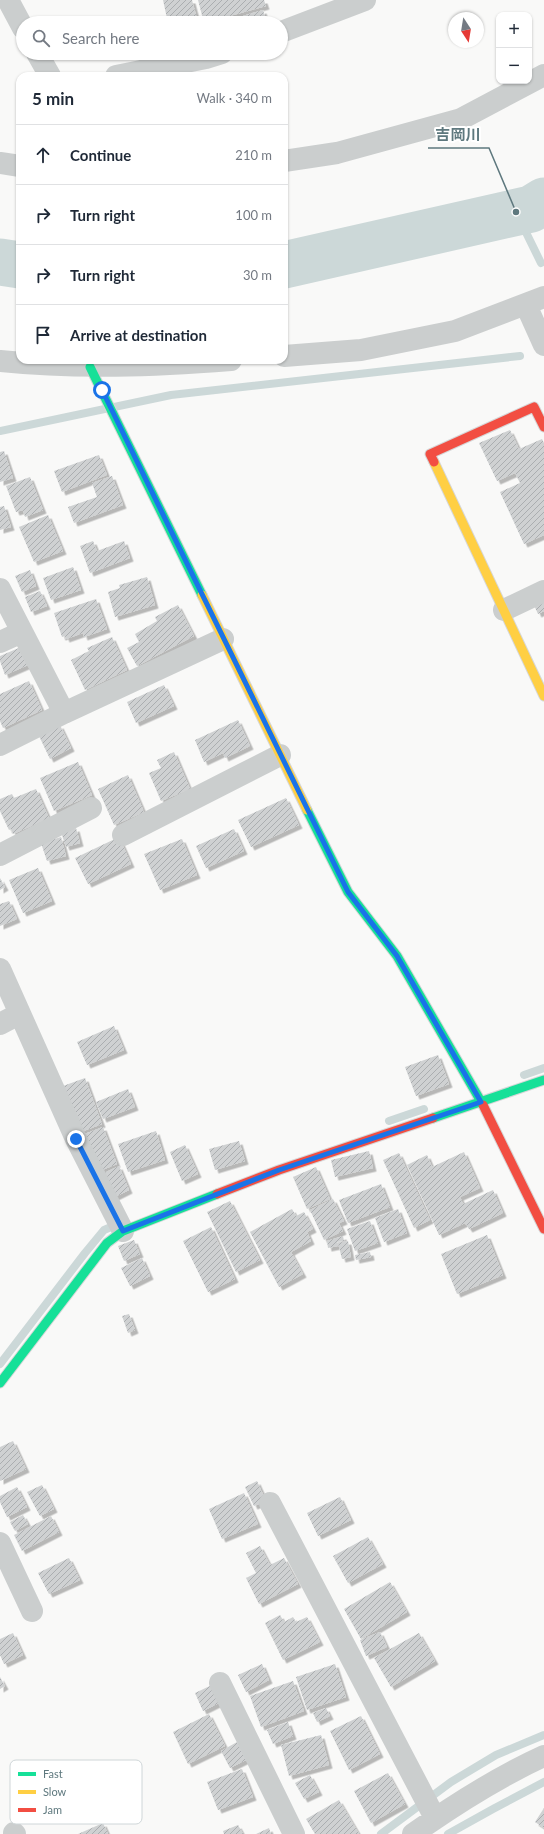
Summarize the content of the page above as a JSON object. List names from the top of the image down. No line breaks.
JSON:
{"places":["吉岡川"],"legend":["Fast","Slow","Jam"],"north":"bottom","page":{"map_buttons":["+","−"],"search":"Search here","heading":["5 min","Walk · 340 m"],"list":[["Continue","210 m"],["Turn right","100 m"],["Turn right","30 m"],"Arrive at destination"]}}
